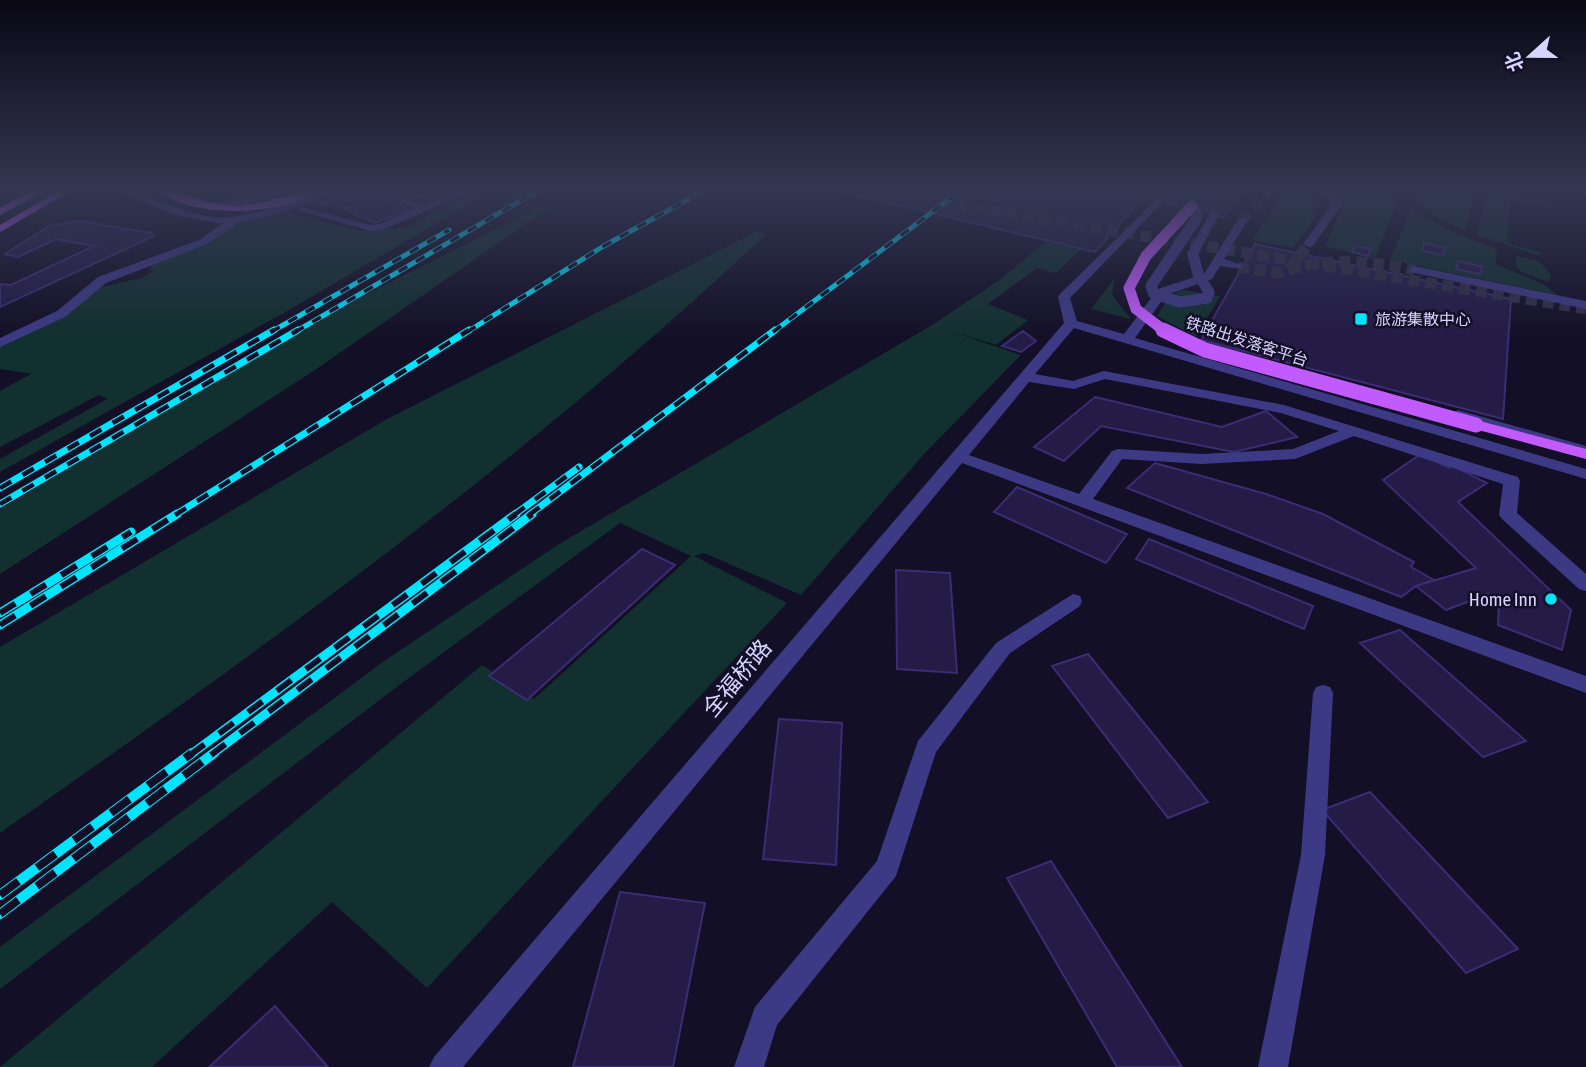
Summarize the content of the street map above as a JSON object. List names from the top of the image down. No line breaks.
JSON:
{"streets":{"main road":["铁路出发落客平台"],"street":["全福桥路"]},"places":{"transit":["旅游集散中心"],"other":["Home Inn"]},"north":"left"}
